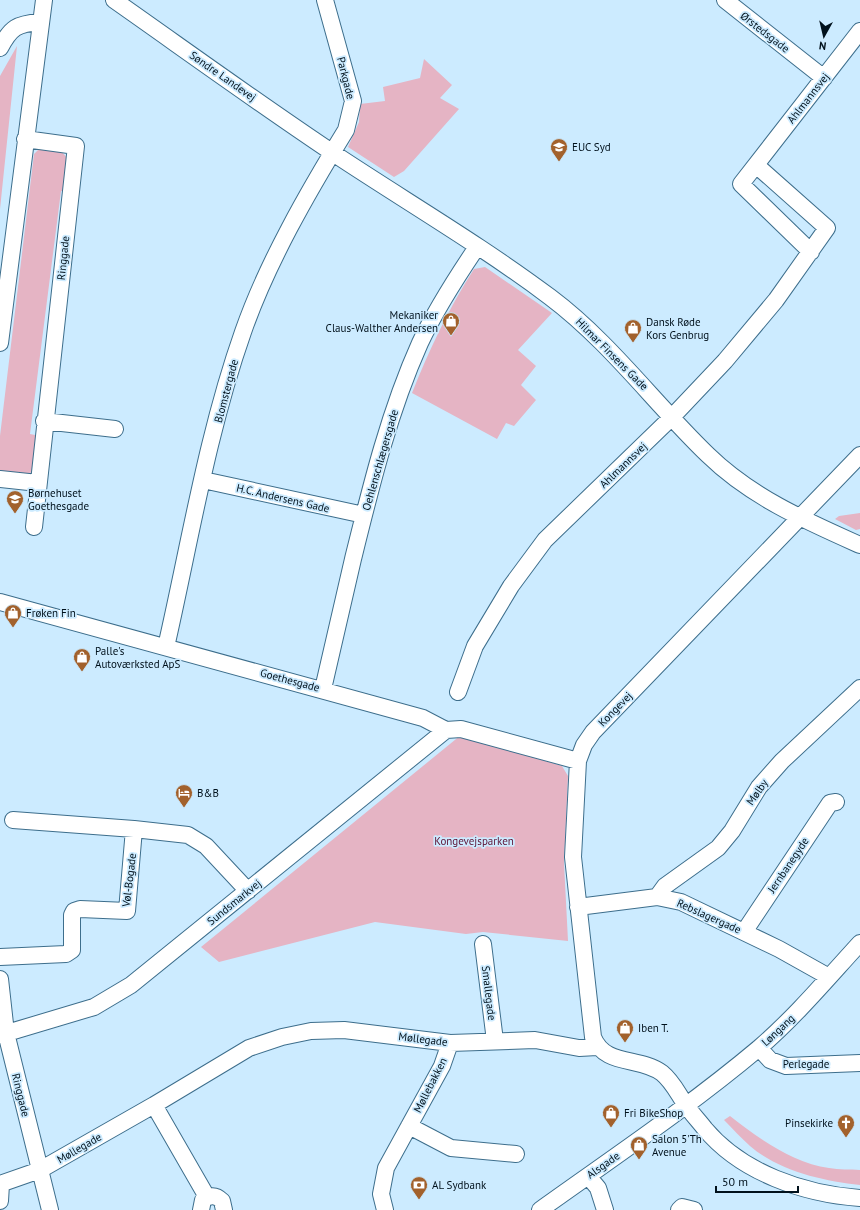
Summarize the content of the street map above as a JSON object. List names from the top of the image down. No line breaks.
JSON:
{"streets":{"street":["Ørstedsgade","Søndre Landevej","Parkgade","Ahlmannsvej","Ringgade","Hilmar Finsens Gade","Blomstergade","Oehlenschlægersgade","H.C. Andersens Gade","Goethesgade","Kongevej","Mølby","Jernbanegyde","Vøl-Bogade","Sundsmarkvej","Rebslagergade","Smallegade","Løngang","Møllegade","Perlegade","Møllebakken","Alsgade"]},"crossings":[["Ørstedsgade","Ahlmannsvej"],["Søndre Landevej","Parkgade"],["Søndre Landevej","Hilmar Finsens Gade"],["Søndre Landevej","Blomstergade"],["Parkgade","Hilmar Finsens Gade"],["Parkgade","Blomstergade"],["Ahlmannsvej","Hilmar Finsens Gade"],["Ringgade","Sundsmarkvej"],["Ringgade","Møllegade"],["Hilmar Finsens Gade","Blomstergade"],["Hilmar Finsens Gade","Oehlenschlægersgade"],["Hilmar Finsens Gade","Kongevej"],["Blomstergade","H.C. Andersens Gade"],["Blomstergade","Goethesgade"],["Oehlenschlægersgade","H.C. Andersens Gade"],["Oehlenschlægersgade","Goethesgade"],["Goethesgade","Kongevej"],["Goethesgade","Sundsmarkvej"],["Kongevej","Rebslagergade"],["Kongevej","Møllegade"],["Mølby","Rebslagergade"],["Jernbanegyde","Rebslagergade"],["Rebslagergade","Løngang"],["Smallegade","Møllegade"],["Løngang","Perlegade"],["Løngang","Alsgade"],["Møllegade","Møllebakken"]],"parks":["Kongevejsparken"],"places":{"school or university":["EUC Syd","Børnehuset Goethesgade"],"shop":["Mekaniker Claus-Walther Andersen","Dansk Røde Kors Genbrug","Frøken Fin","Palle's Autoværksted ApS","Iben T.","Fri BikeShop","Salon 5'Th Avenue"],"hotel":["B&B"],"church":["Pinsekirke"],"bank":["AL Sydbank"]},"scale_bar":"50 m","north":"bottom"}
